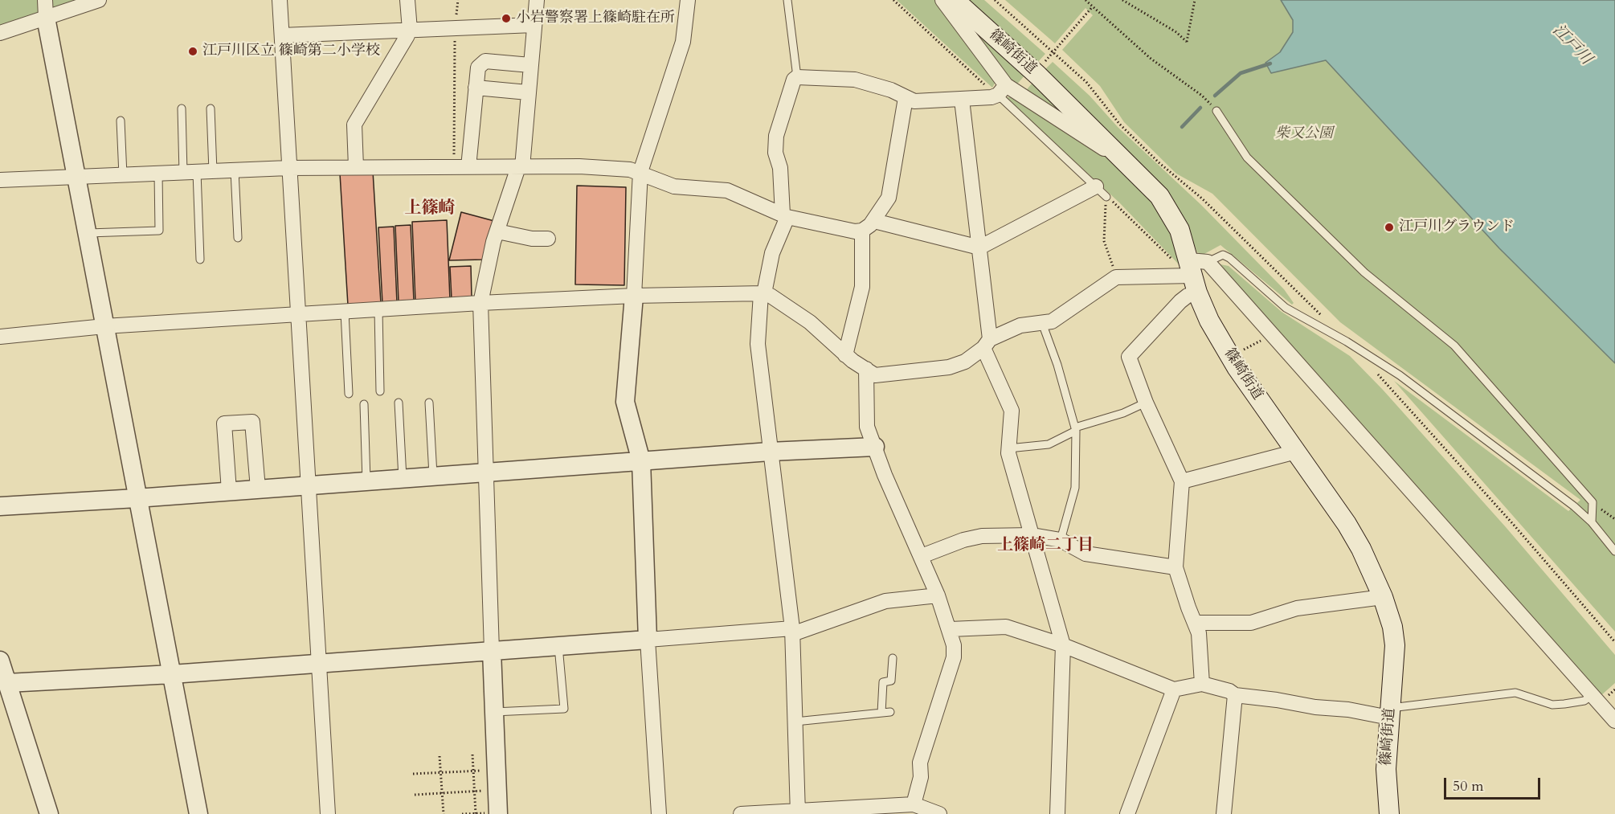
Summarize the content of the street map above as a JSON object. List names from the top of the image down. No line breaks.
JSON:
{"streets":{"main road":["篠崎街道"]},"districts":["上篠崎","上篠崎二丁目"],"water":["江戸川"],"parks":["柴又公園"],"places":["小岩警察署上篠崎駐在所","江戸川区立 篠崎第二小学校","江戸川グラウンド"],"scale_bar":"50 m"}
